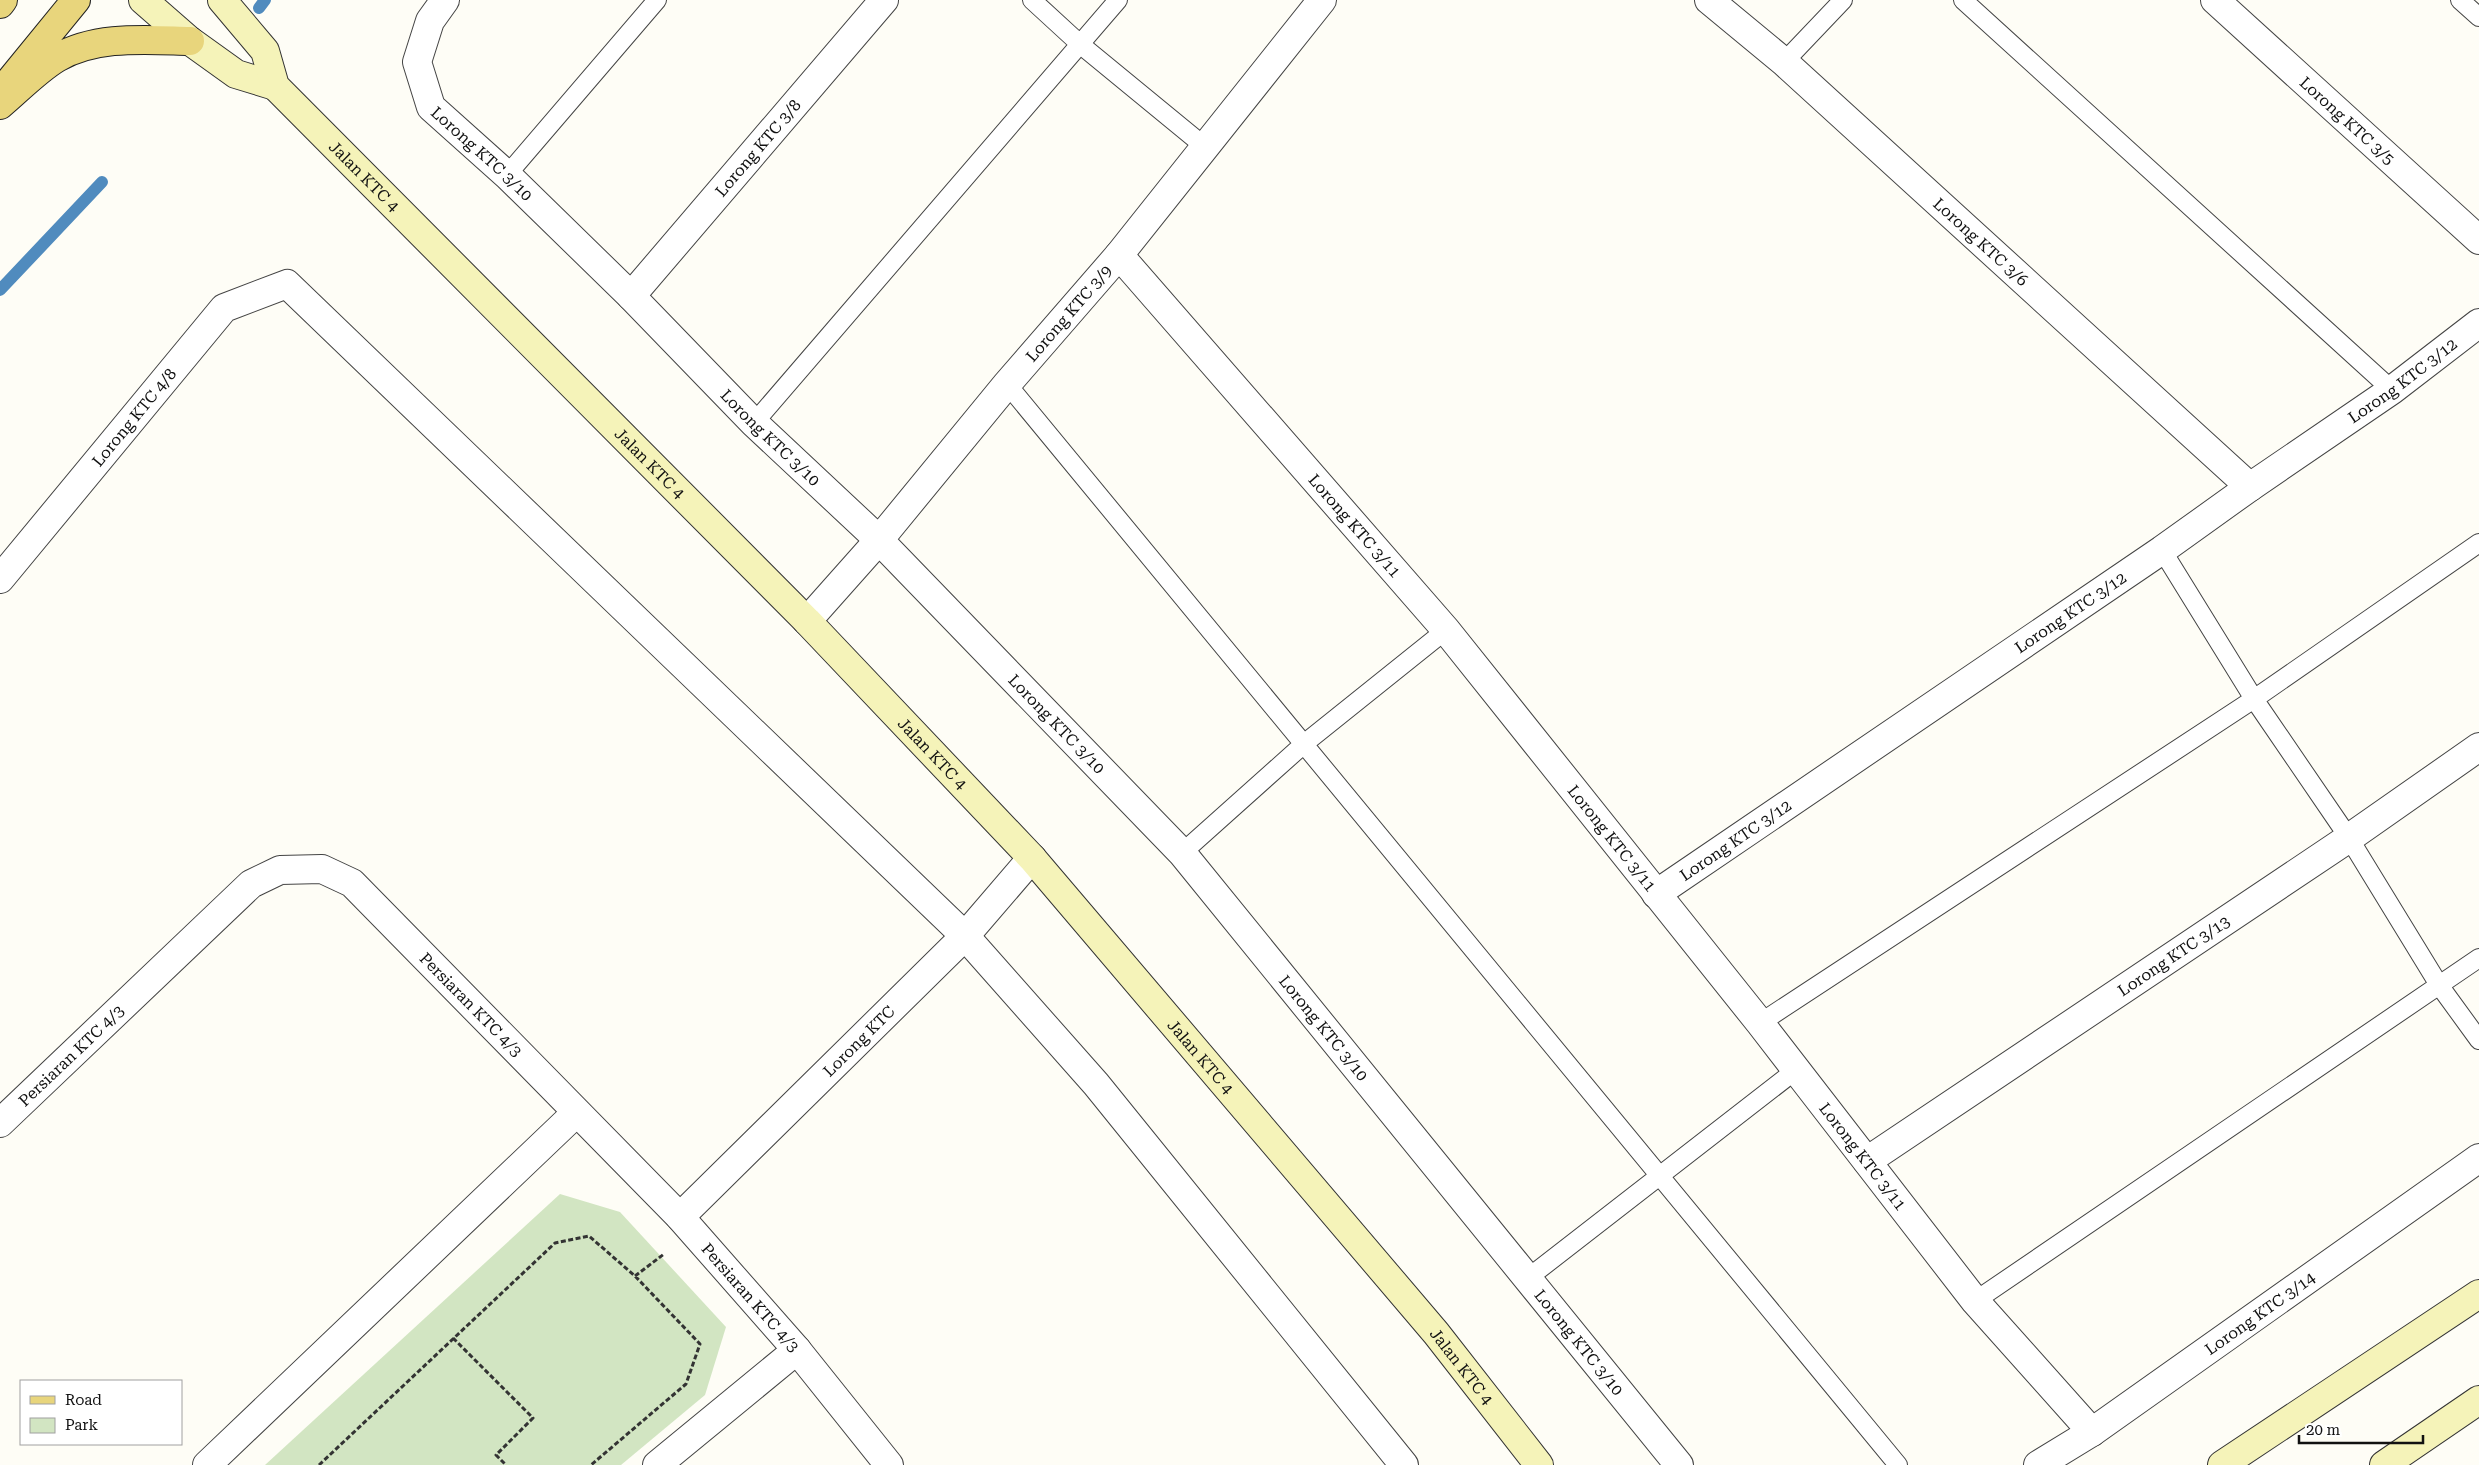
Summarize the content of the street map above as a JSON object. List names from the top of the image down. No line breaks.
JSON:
{"streets":{"street":["Lorong KTC 3/5","Lorong KTC 3/8","Lorong KTC 3/10","Jalan KTC 4","Lorong KTC 3/6","Lorong KTC 3/9","Lorong KTC 3/12","Lorong KTC 4/8","Lorong KTC 3/11","Lorong KTC 3/13","Persiaran KTC 4/3","Lorong KTC","Lorong KTC 3/14"]},"crossings":[["Lorong KTC 3/8","Lorong KTC 3/10"],["Lorong KTC 3/10","Lorong KTC 3/9"],["Jalan KTC 4","Lorong KTC 3/9"],["Jalan KTC 4","Lorong KTC"],["Lorong KTC 3/6","Lorong KTC 3/12"],["Lorong KTC 3/9","Lorong KTC 3/11"],["Lorong KTC 3/12","Lorong KTC 3/11"],["Lorong KTC 4/8","Lorong KTC"],["Lorong KTC 3/11","Lorong KTC 3/13"],["Lorong KTC 3/11","Lorong KTC 3/14"],["Persiaran KTC 4/3","Lorong KTC"]],"legend":["Road","Park"],"scale_bar":"20 m"}
